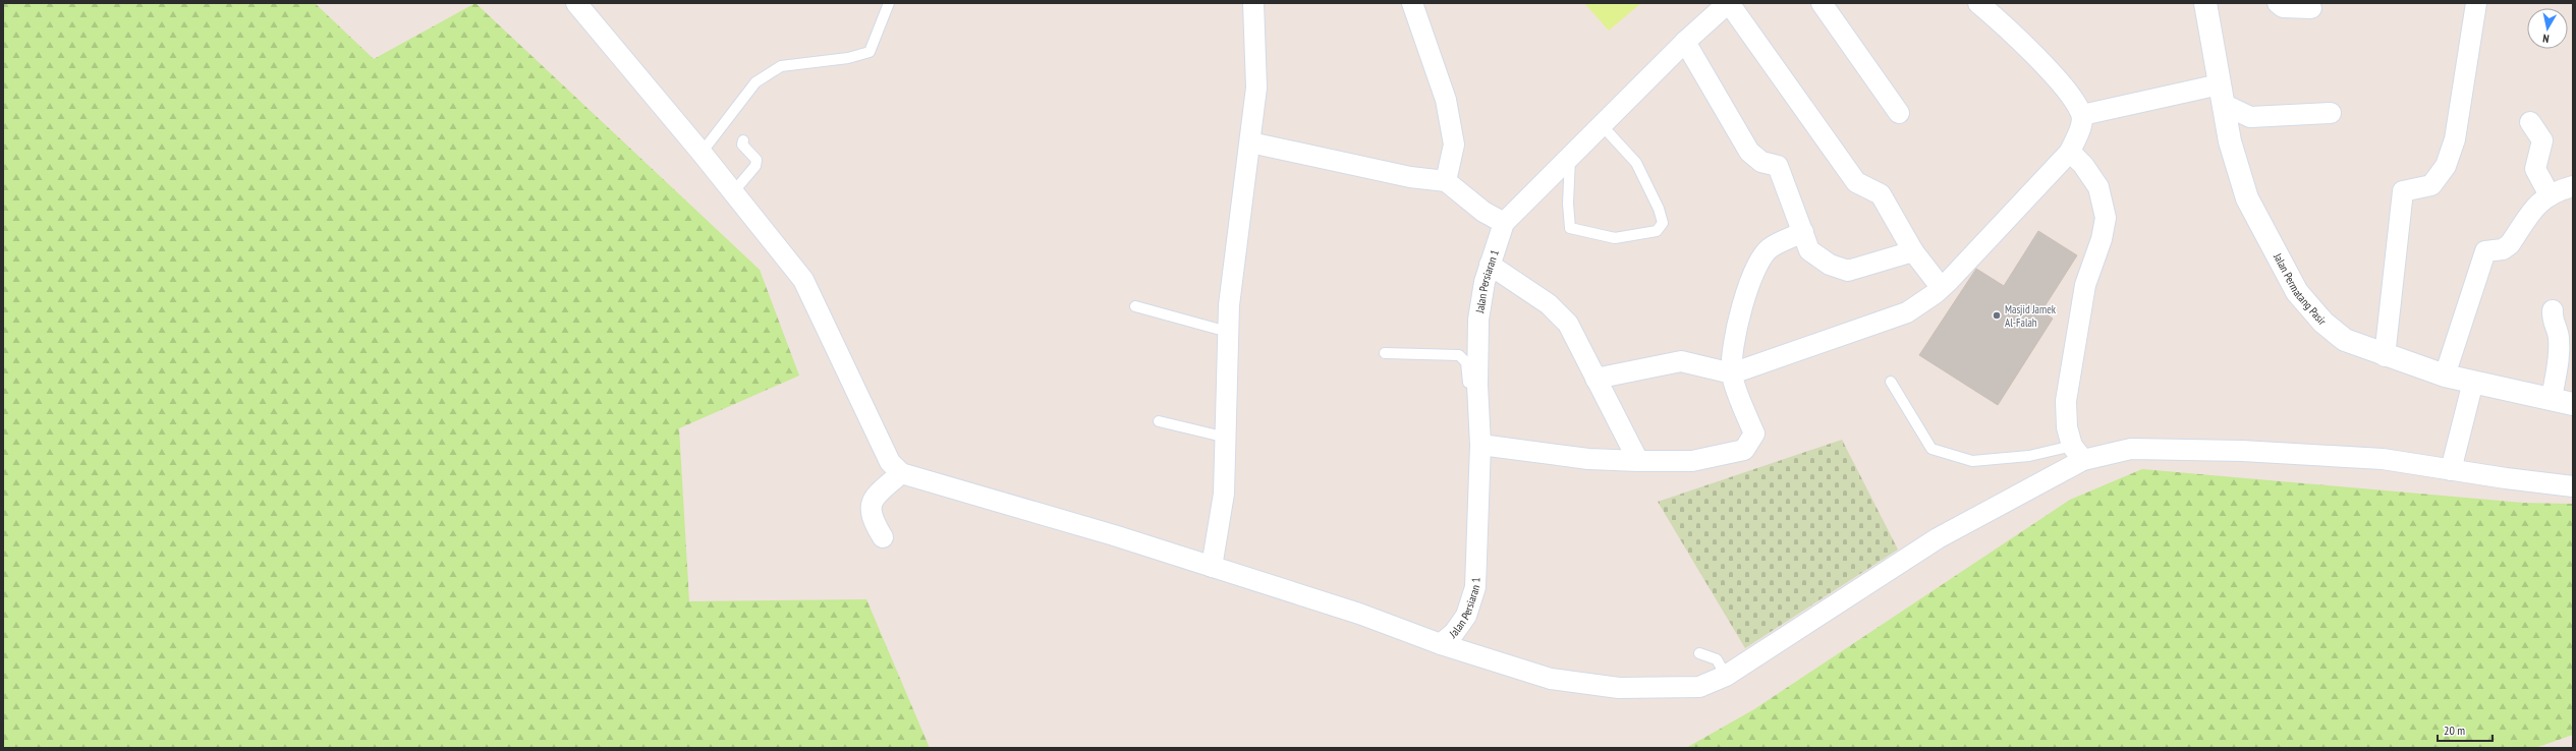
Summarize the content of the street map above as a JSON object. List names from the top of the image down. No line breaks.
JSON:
{"streets":{"main road":["Jalan Permatang Pasir"],"street":["Jalan Persiaran 1"]},"places":["Masjid Jamek Al-Falah"],"scale_bar":"20 m","north":"bottom"}
